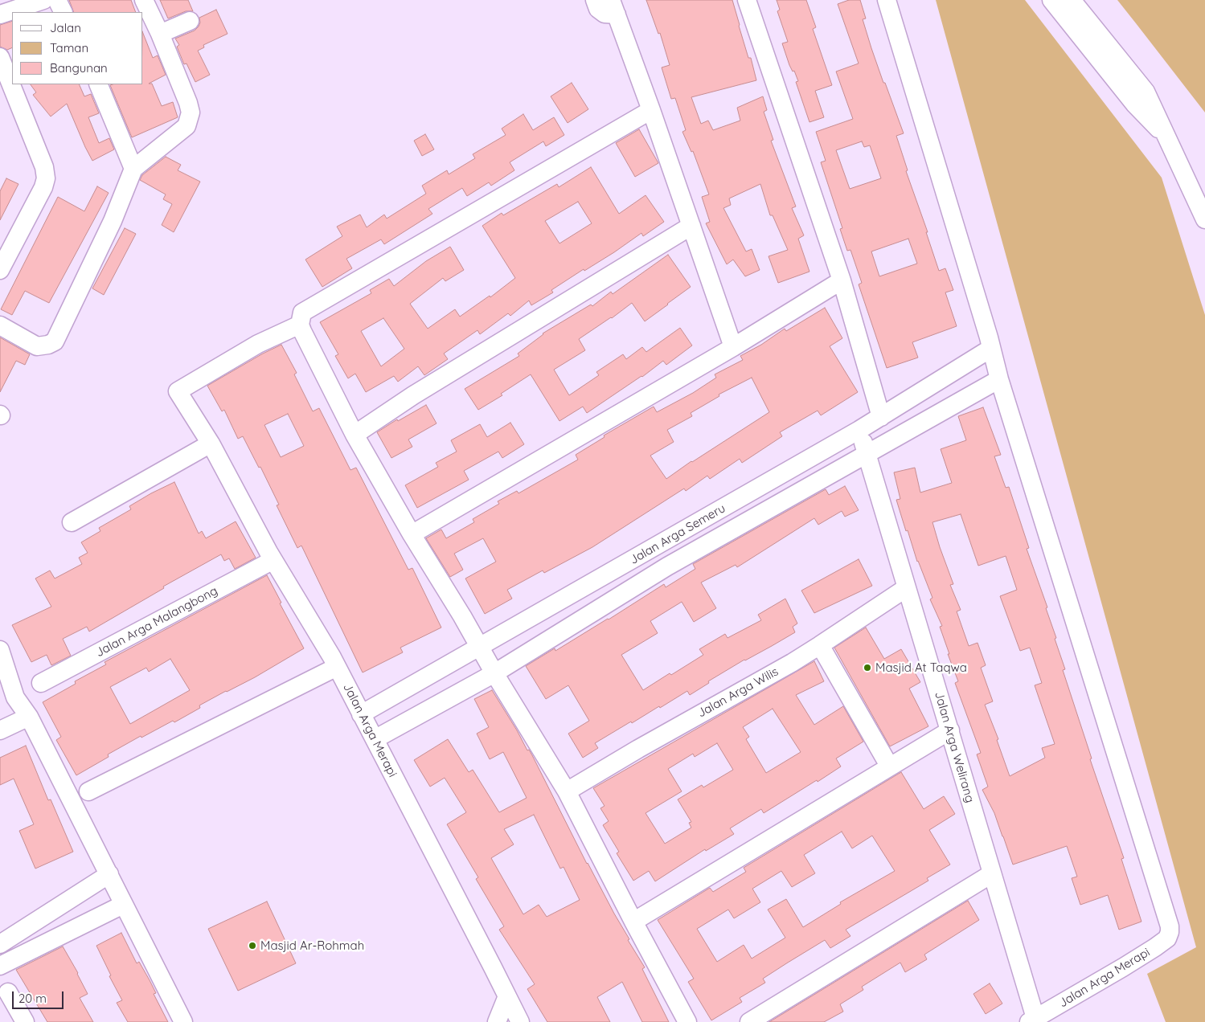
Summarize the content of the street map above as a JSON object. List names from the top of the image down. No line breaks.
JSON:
{"streets":{"street":["Jalan Arga Semeru","Jalan Arga Malangbong","Jalan Arga Wilis","Jalan Arga Merapi","Jalan Arga Welirang"]},"crossings":[["Jalan Arga Semeru","Jalan Arga Merapi"],["Jalan Arga Semeru","Jalan Arga Welirang"],["Jalan Arga Malangbong","Jalan Arga Merapi"],["Jalan Arga Wilis","Jalan Arga Welirang"],["Jalan Arga Merapi","Jalan Arga Welirang"]],"places":["Masjid At Taqwa","Masjid Ar-Rohmah"],"legend":["Jalan","Taman","Bangunan"],"scale_bar":"20 m"}
